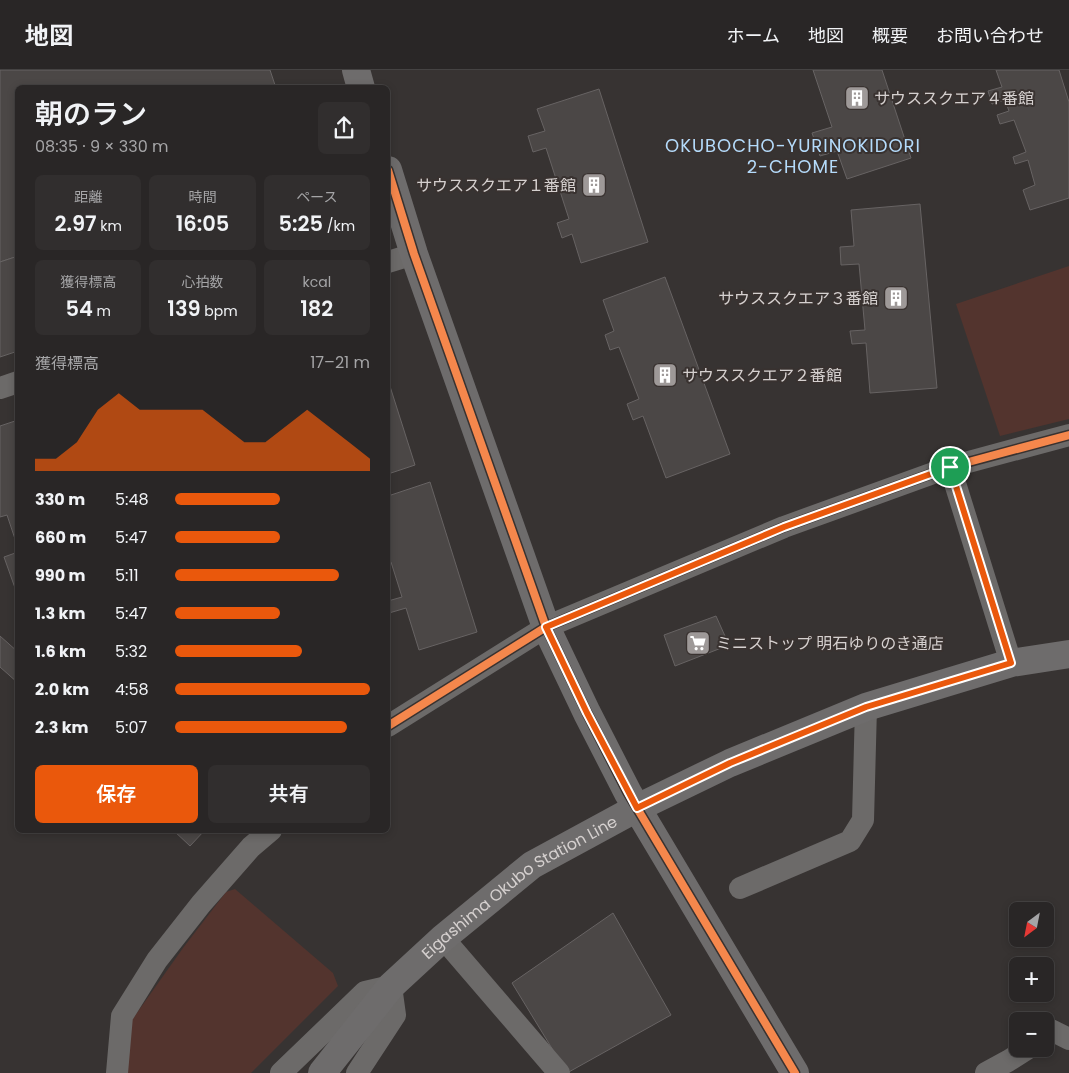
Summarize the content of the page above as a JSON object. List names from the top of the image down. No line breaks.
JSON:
{"streets":{"street":["Eigashima Okubo Station Line"]},"districts":["OKUBOCHO-YURINOKIDORI 2-CHOME"],"places":{"building":["サウススクエア４番館","サウススクエア１番館","サウススクエア３番館","サウススクエア２番館"],"supermarket":["ミニストップ 明石ゆりのき通店"]},"north":"bottom left","page":{"header":"地図","nav":["ホーム","地図","概要","お問い合わせ"],"heading":["朝のラン","08:35 · 9 × 330 m"],"stats":[["距離","2.97 km"],["時間","16:05"],["ペース","5:25 /km"],["獲得標高","54 m"],["心拍数","139 bpm"],["kcal","182"]],"chart":["獲得標高","17–21 m"],"list":[{"name":"330 m","note":"5:48"},{"name":"660 m","note":"5:47"},{"name":"990 m","note":"5:11"},{"name":"1.3 km","note":"5:47"},{"name":"1.6 km","note":"5:32"},{"name":"2.0 km","note":"4:58"},{"name":"2.3 km","note":"5:07"}],"buttons":["保存","共有"],"map_buttons":["+","−"]}}
